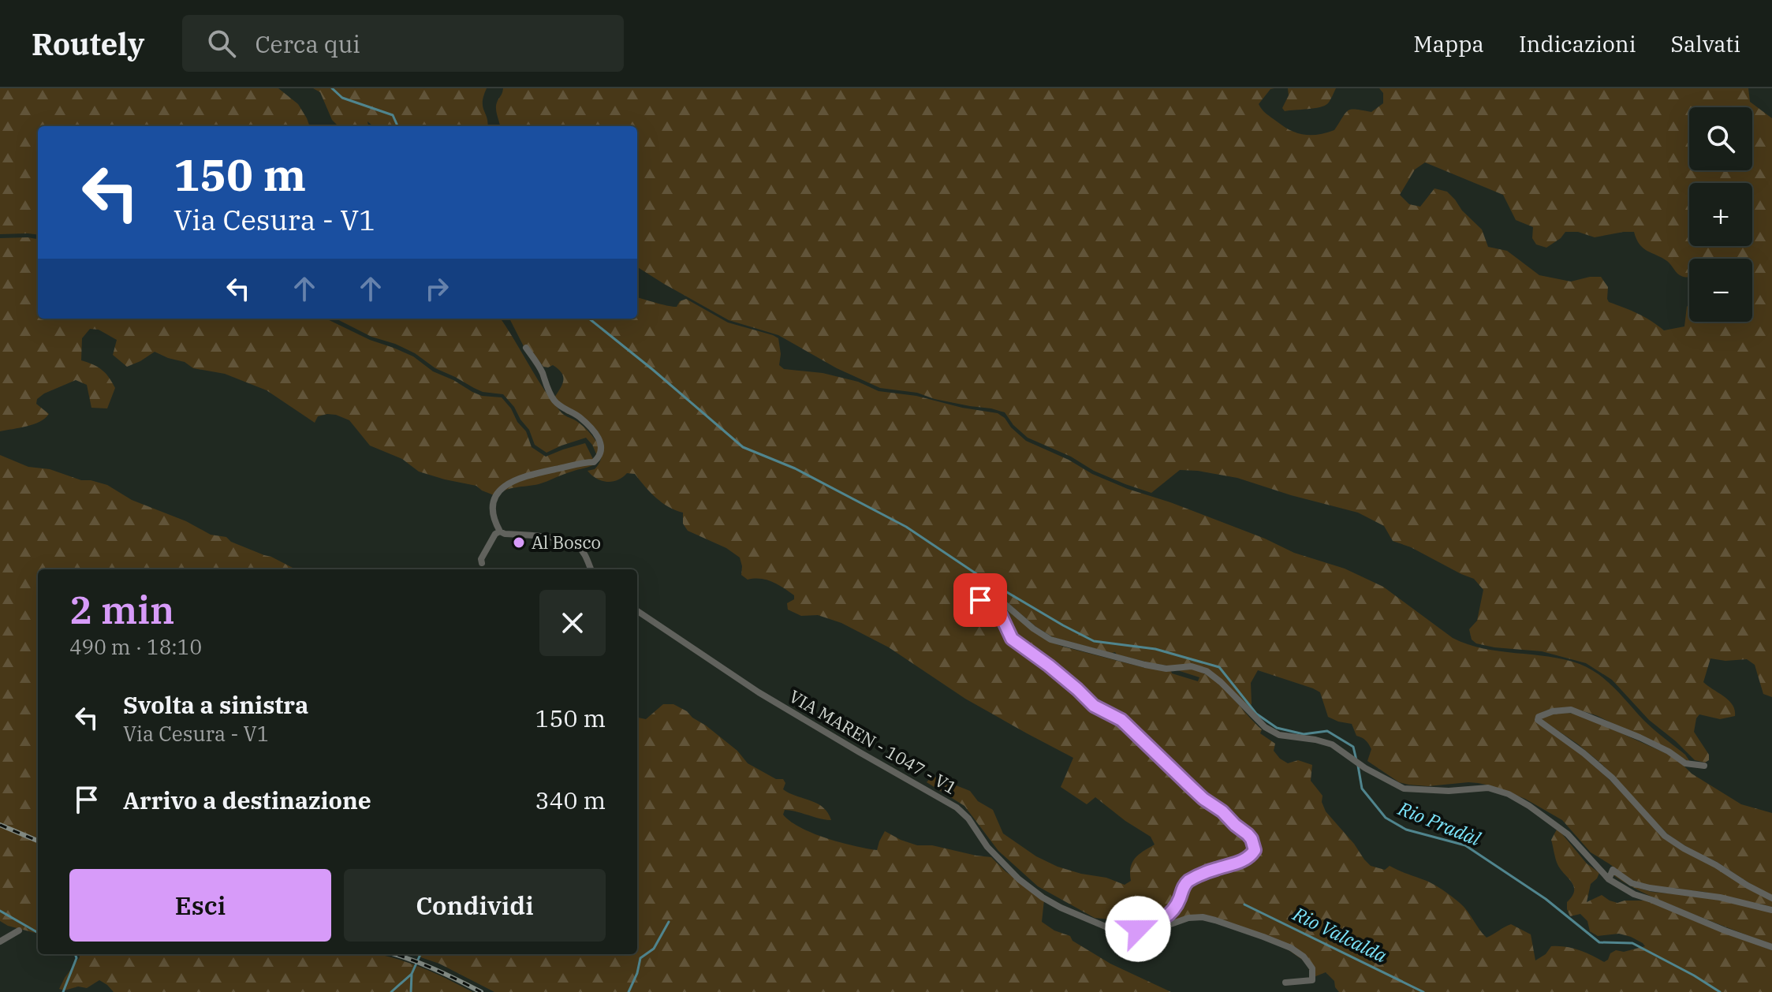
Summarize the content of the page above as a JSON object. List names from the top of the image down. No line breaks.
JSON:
{"streets":{"street":["VIA MAREN - 1047 - V1"]},"water":["Rio Pradàl","Rio Valcalda"],"places":["Al Bosco"],"page":{"header":"Routely","search":"Cerca qui","nav":["Mappa","Indicazioni","Salvati"],"map_buttons":["+","−"],"turn":["150 m","Via Cesura - V1"],"heading":["2 min","490 m · 18:10"],"list":[{"name":"Svolta a sinistra","note":"Via Cesura - V1","value":"150 m"},{"name":"Arrivo a destinazione","value":"340 m"}],"buttons":["Esci","Condividi"]}}
